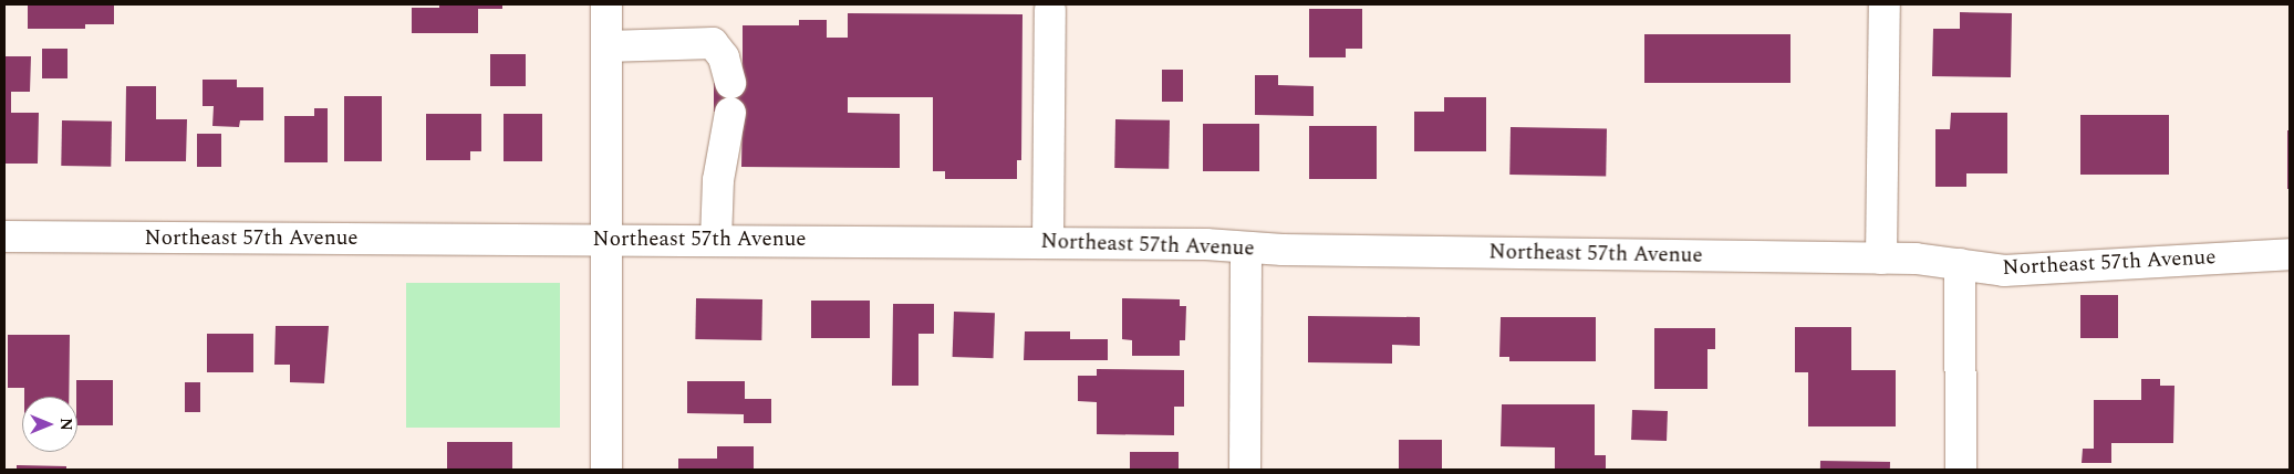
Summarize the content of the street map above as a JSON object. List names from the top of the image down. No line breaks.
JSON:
{"streets":{"street":["Northeast 57th Avenue"]},"north":"right"}
